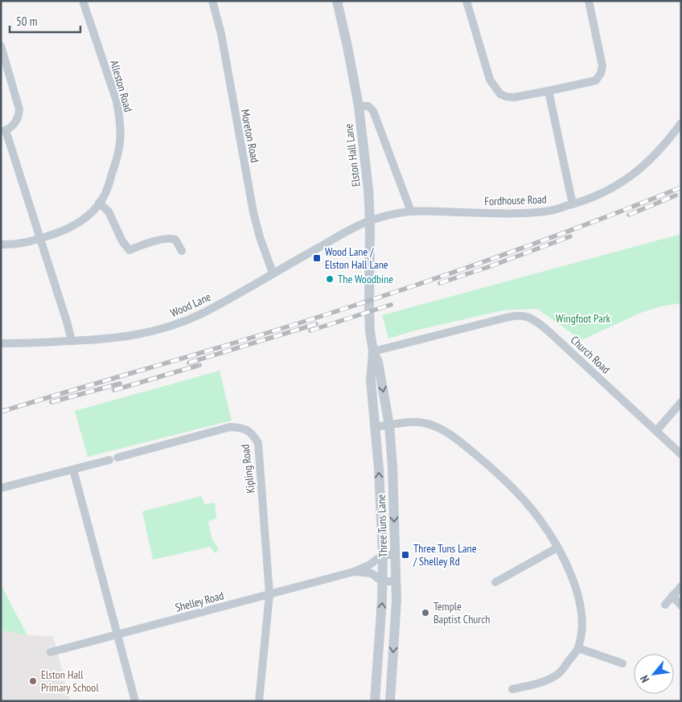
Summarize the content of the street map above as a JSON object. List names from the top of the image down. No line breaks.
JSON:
{"streets":{"street":["Alleston Road","Moreton Road","Elston Hall Lane","Fordhouse Road","Wood Lane","Church Road","Kipling Road","Three Tuns Lane","Shelley Road"]},"crossings":[["Moreton Road","Wood Lane"],["Elston Hall Lane","Fordhouse Road"],["Elston Hall Lane","Wood Lane"],["Elston Hall Lane","Three Tuns Lane"],["Fordhouse Road","Wood Lane"],["Church Road","Three Tuns Lane"],["Kipling Road","Shelley Road"],["Three Tuns Lane","Shelley Road"]],"parks":["Wingfoot Park"],"places":{"transit":["Wood Lane / Elston Hall Lane","Three Tuns Lane / Shelley Rd"],"other":["The Woodbine","Temple Baptist Church","Elston Hall Primary School"]},"scale_bar":"50 m","north":"bottom left"}
